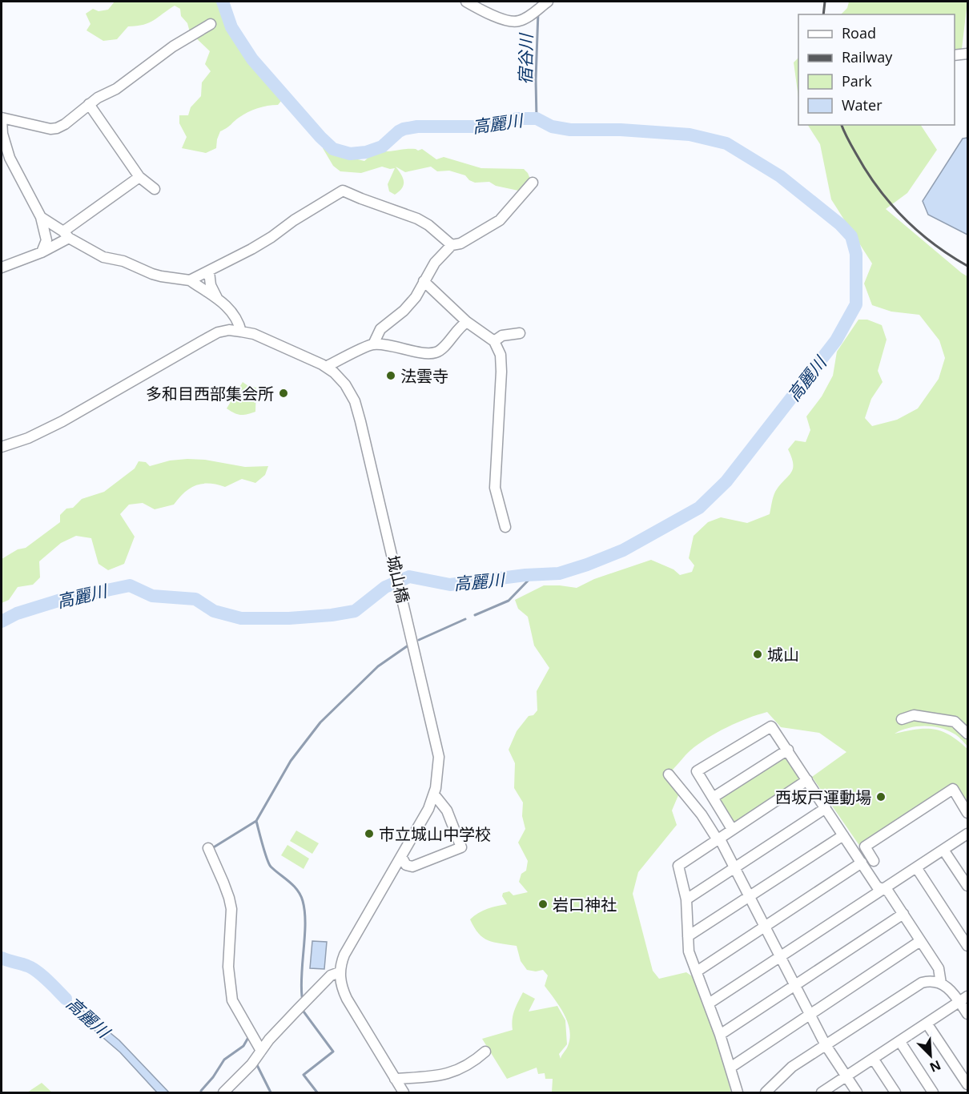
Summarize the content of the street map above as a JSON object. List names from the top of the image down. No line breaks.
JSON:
{"streets":{"street":["城山橋"]},"water":["宿谷川","高麗川"],"places":["法雲寺","多和目西部集会所","城山","西坂戸運動場","市立城山中学校","岩口神社"],"legend":["Road","Railway","Park","Water"],"north":"bottom right"}
